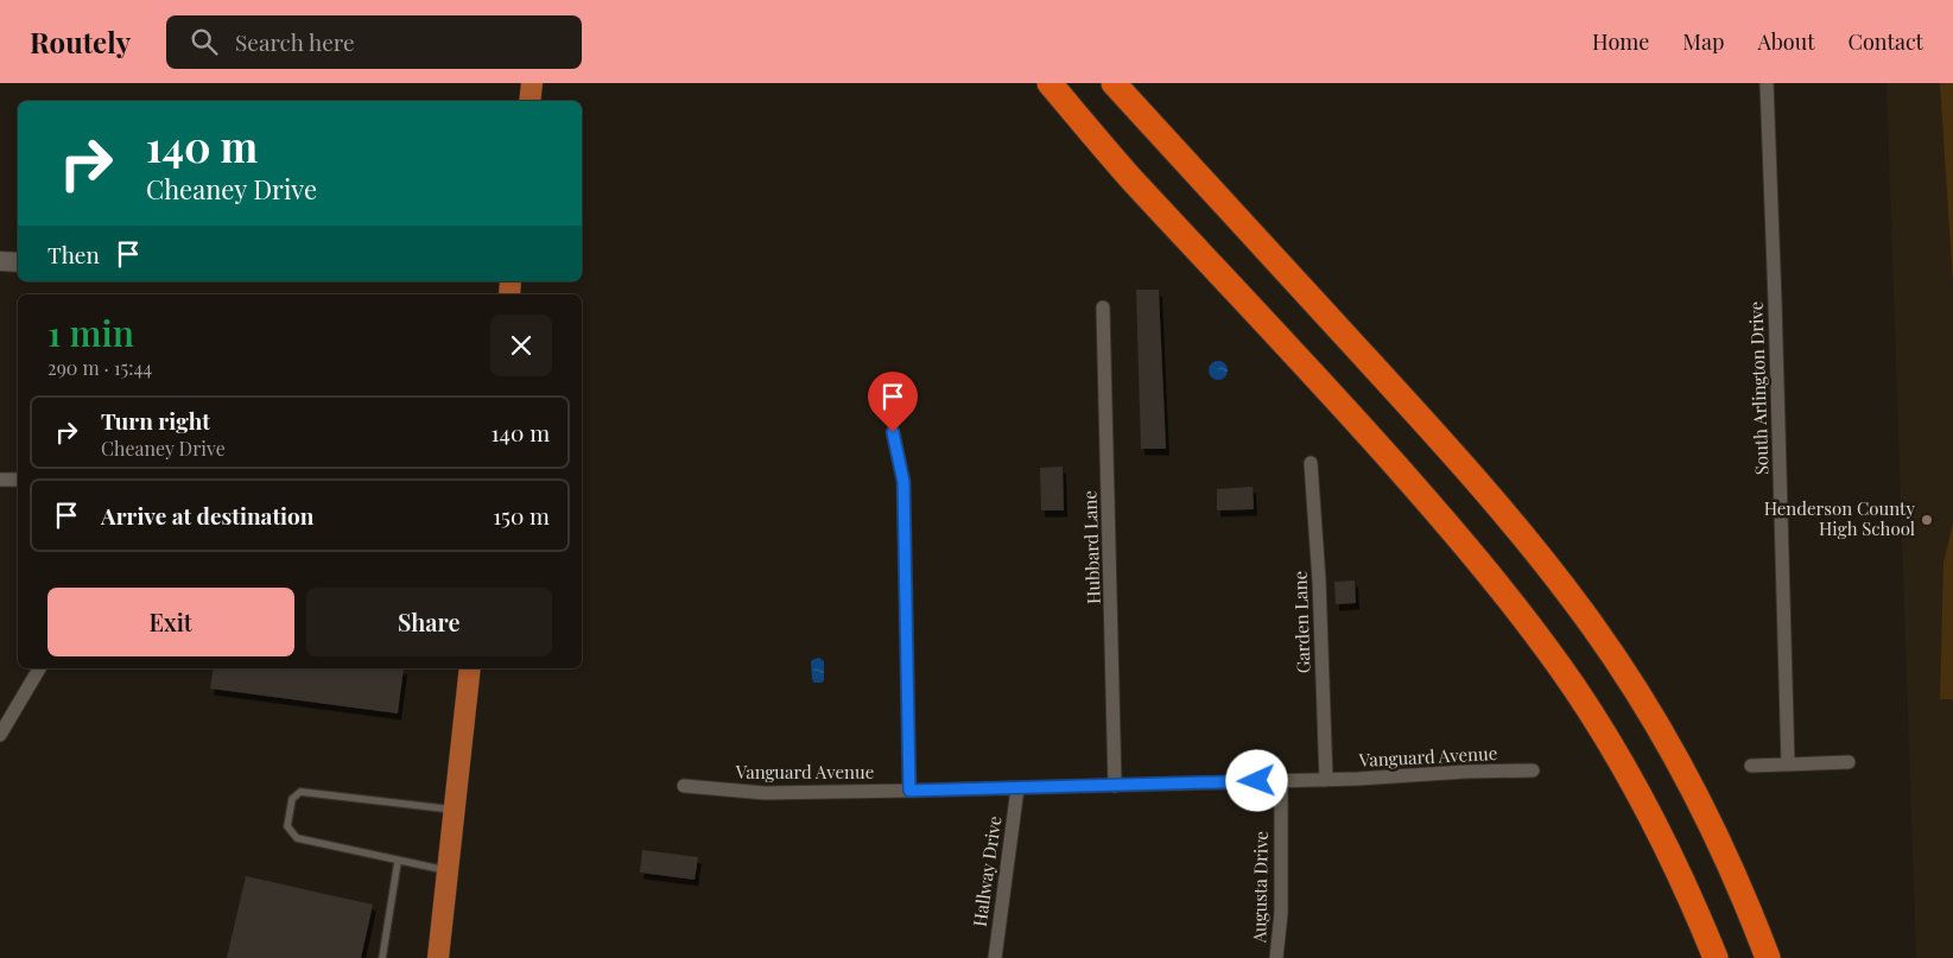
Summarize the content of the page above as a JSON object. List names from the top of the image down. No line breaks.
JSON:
{"streets":{"street":["South Arlington Drive","Hubbard Lane","Garden Lane","Vanguard Avenue","Hallway Drive","Augusta Drive"]},"crossings":[["Hubbard Lane","Vanguard Avenue"],["Garden Lane","Vanguard Avenue"],["Vanguard Avenue","Hallway Drive"],["Vanguard Avenue","Augusta Drive"]],"places":["Henderson County High School"],"page":{"header":"Routely","search":"Search here","nav":["Home","Map","About","Contact"],"turn":["140 m","Cheaney Drive"],"then":"Then","heading":["1 min","290 m · 15:44"],"list":[{"name":"Turn right","note":"Cheaney Drive","value":"140 m"},{"name":"Arrive at destination","value":"150 m"}],"buttons":["Exit","Share"]}}
